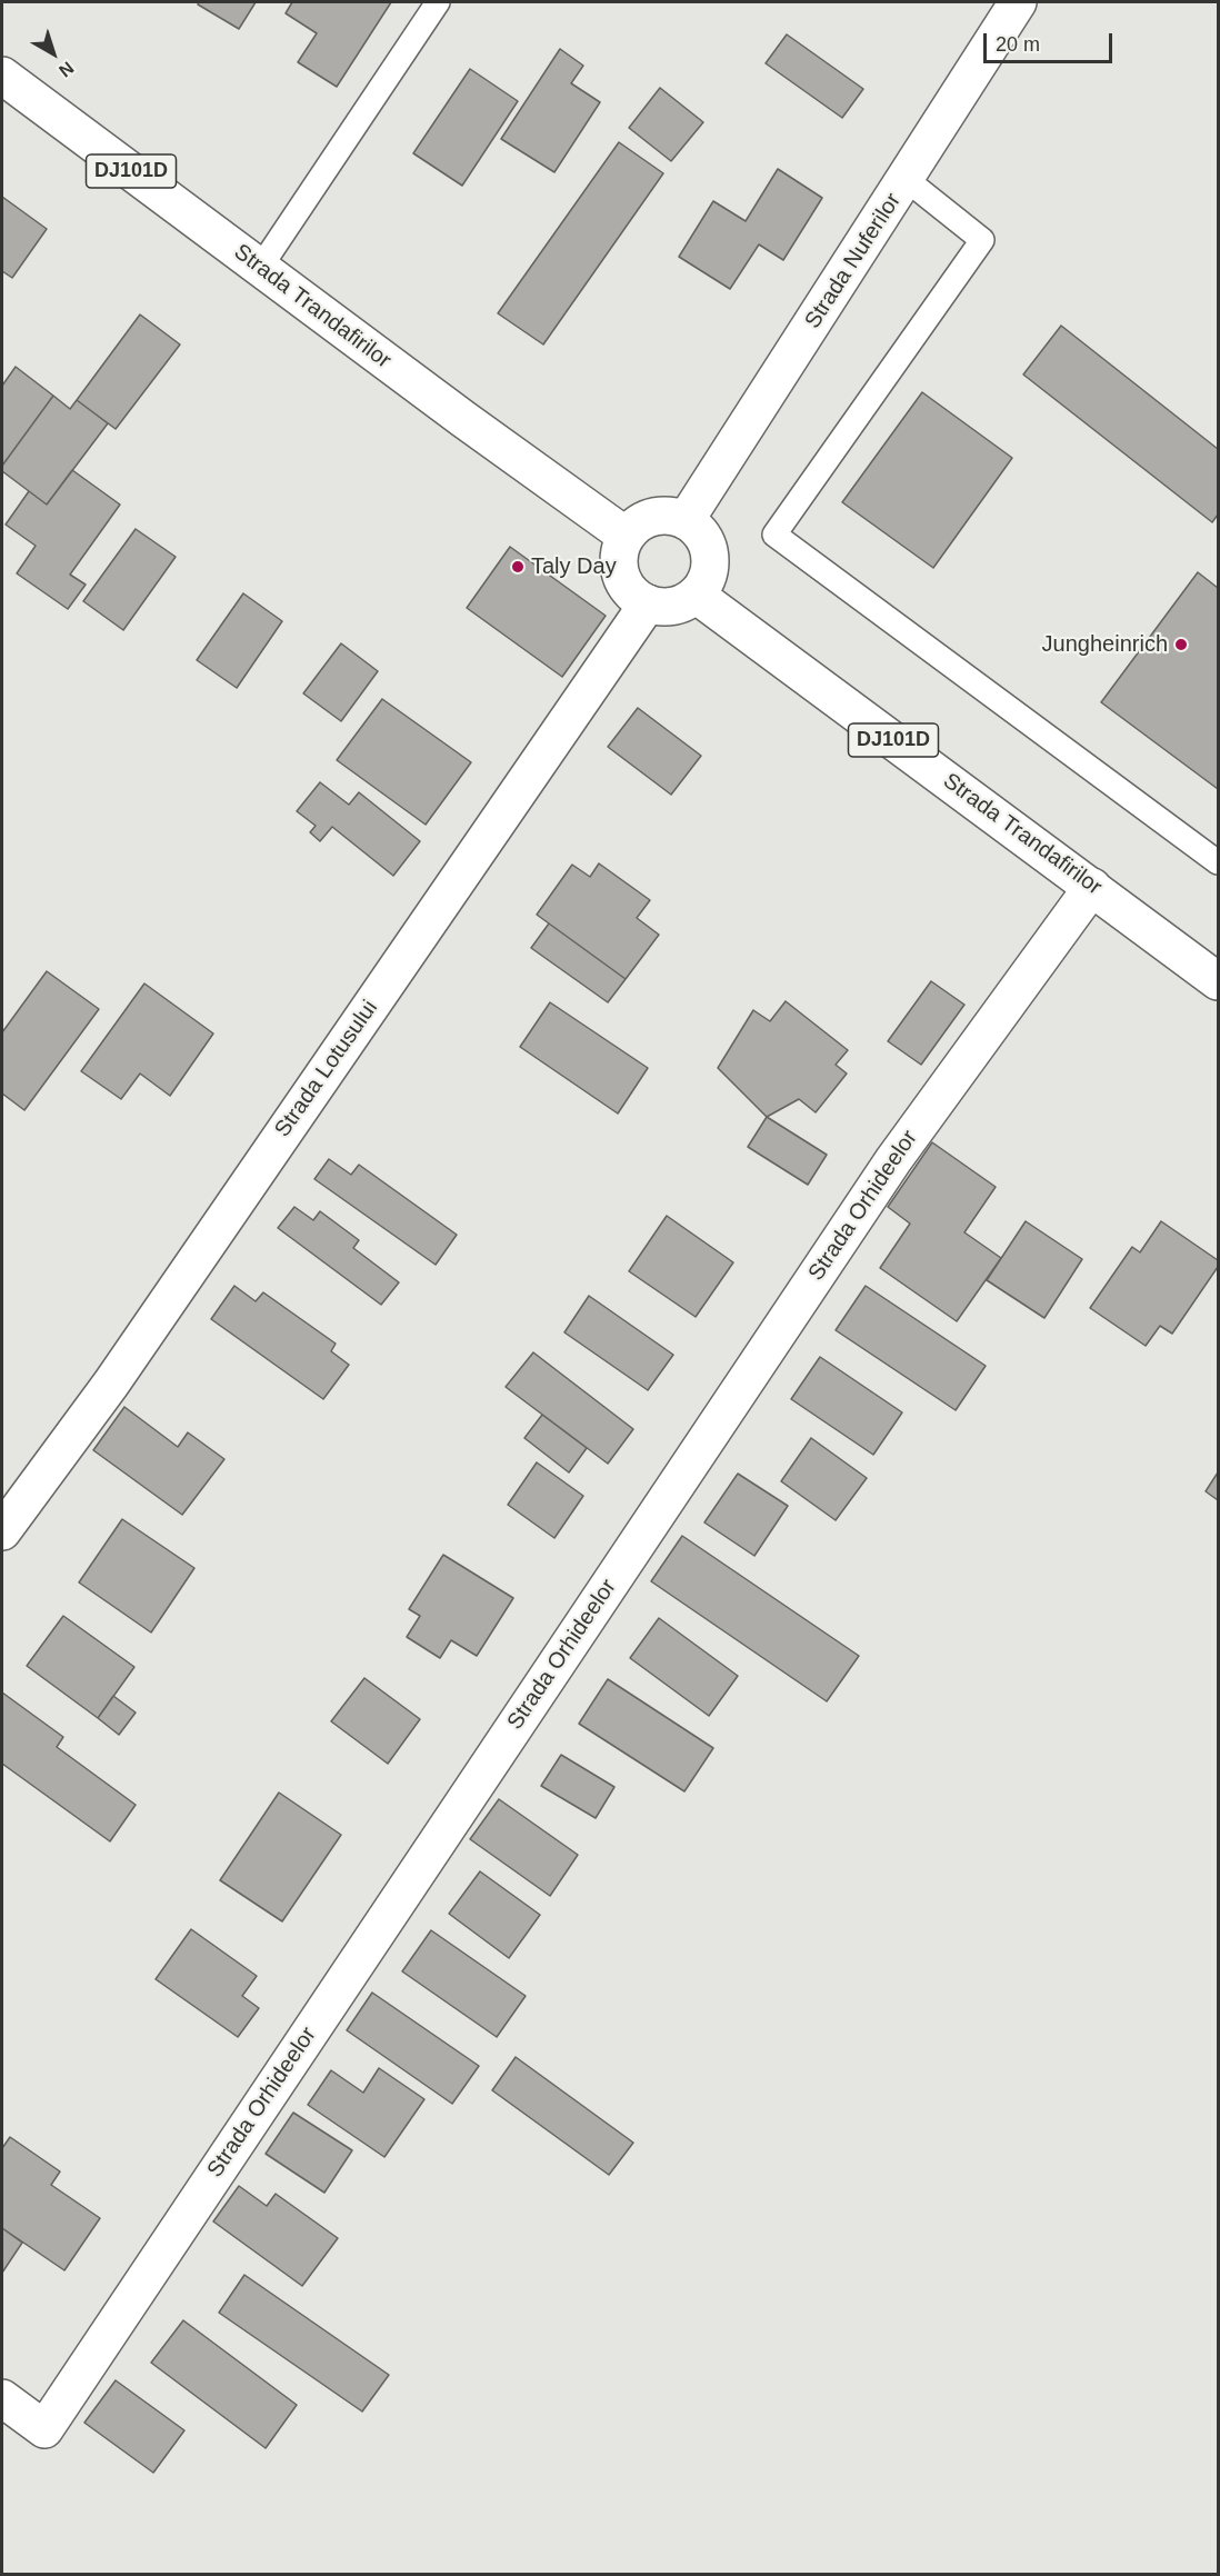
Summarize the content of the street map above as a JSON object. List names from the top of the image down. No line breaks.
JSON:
{"streets":{"street":["DJ101D","Strada Nuferilor","Strada Trandafirilor","Strada Lotusului","Strada Orhideelor"]},"crossings":[["Strada Nuferilor","Strada Trandafirilor"],["Strada Nuferilor","Strada Lotusului"],["Strada Trandafirilor","Strada Lotusului"],["Strada Trandafirilor","Strada Orhideelor"]],"places":["Taly Day","Jungheinrich"],"scale_bar":"20 m","north":"bottom right"}
